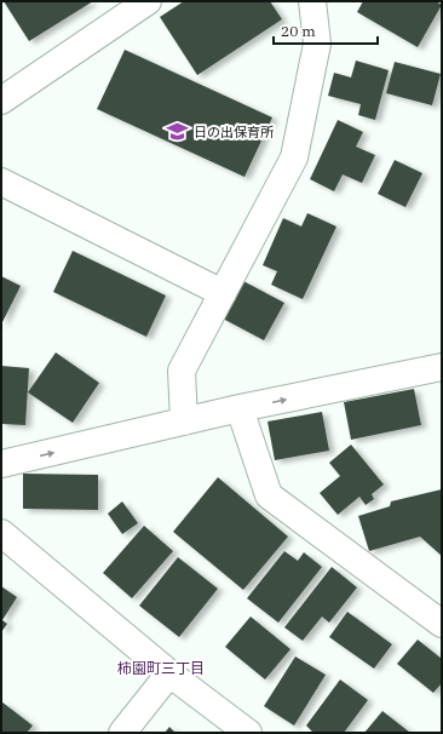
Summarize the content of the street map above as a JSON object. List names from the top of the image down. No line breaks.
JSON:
{"districts":["柿園町三丁目"],"places":{"school or university":["日の出保育所"]},"scale_bar":"20 m"}
